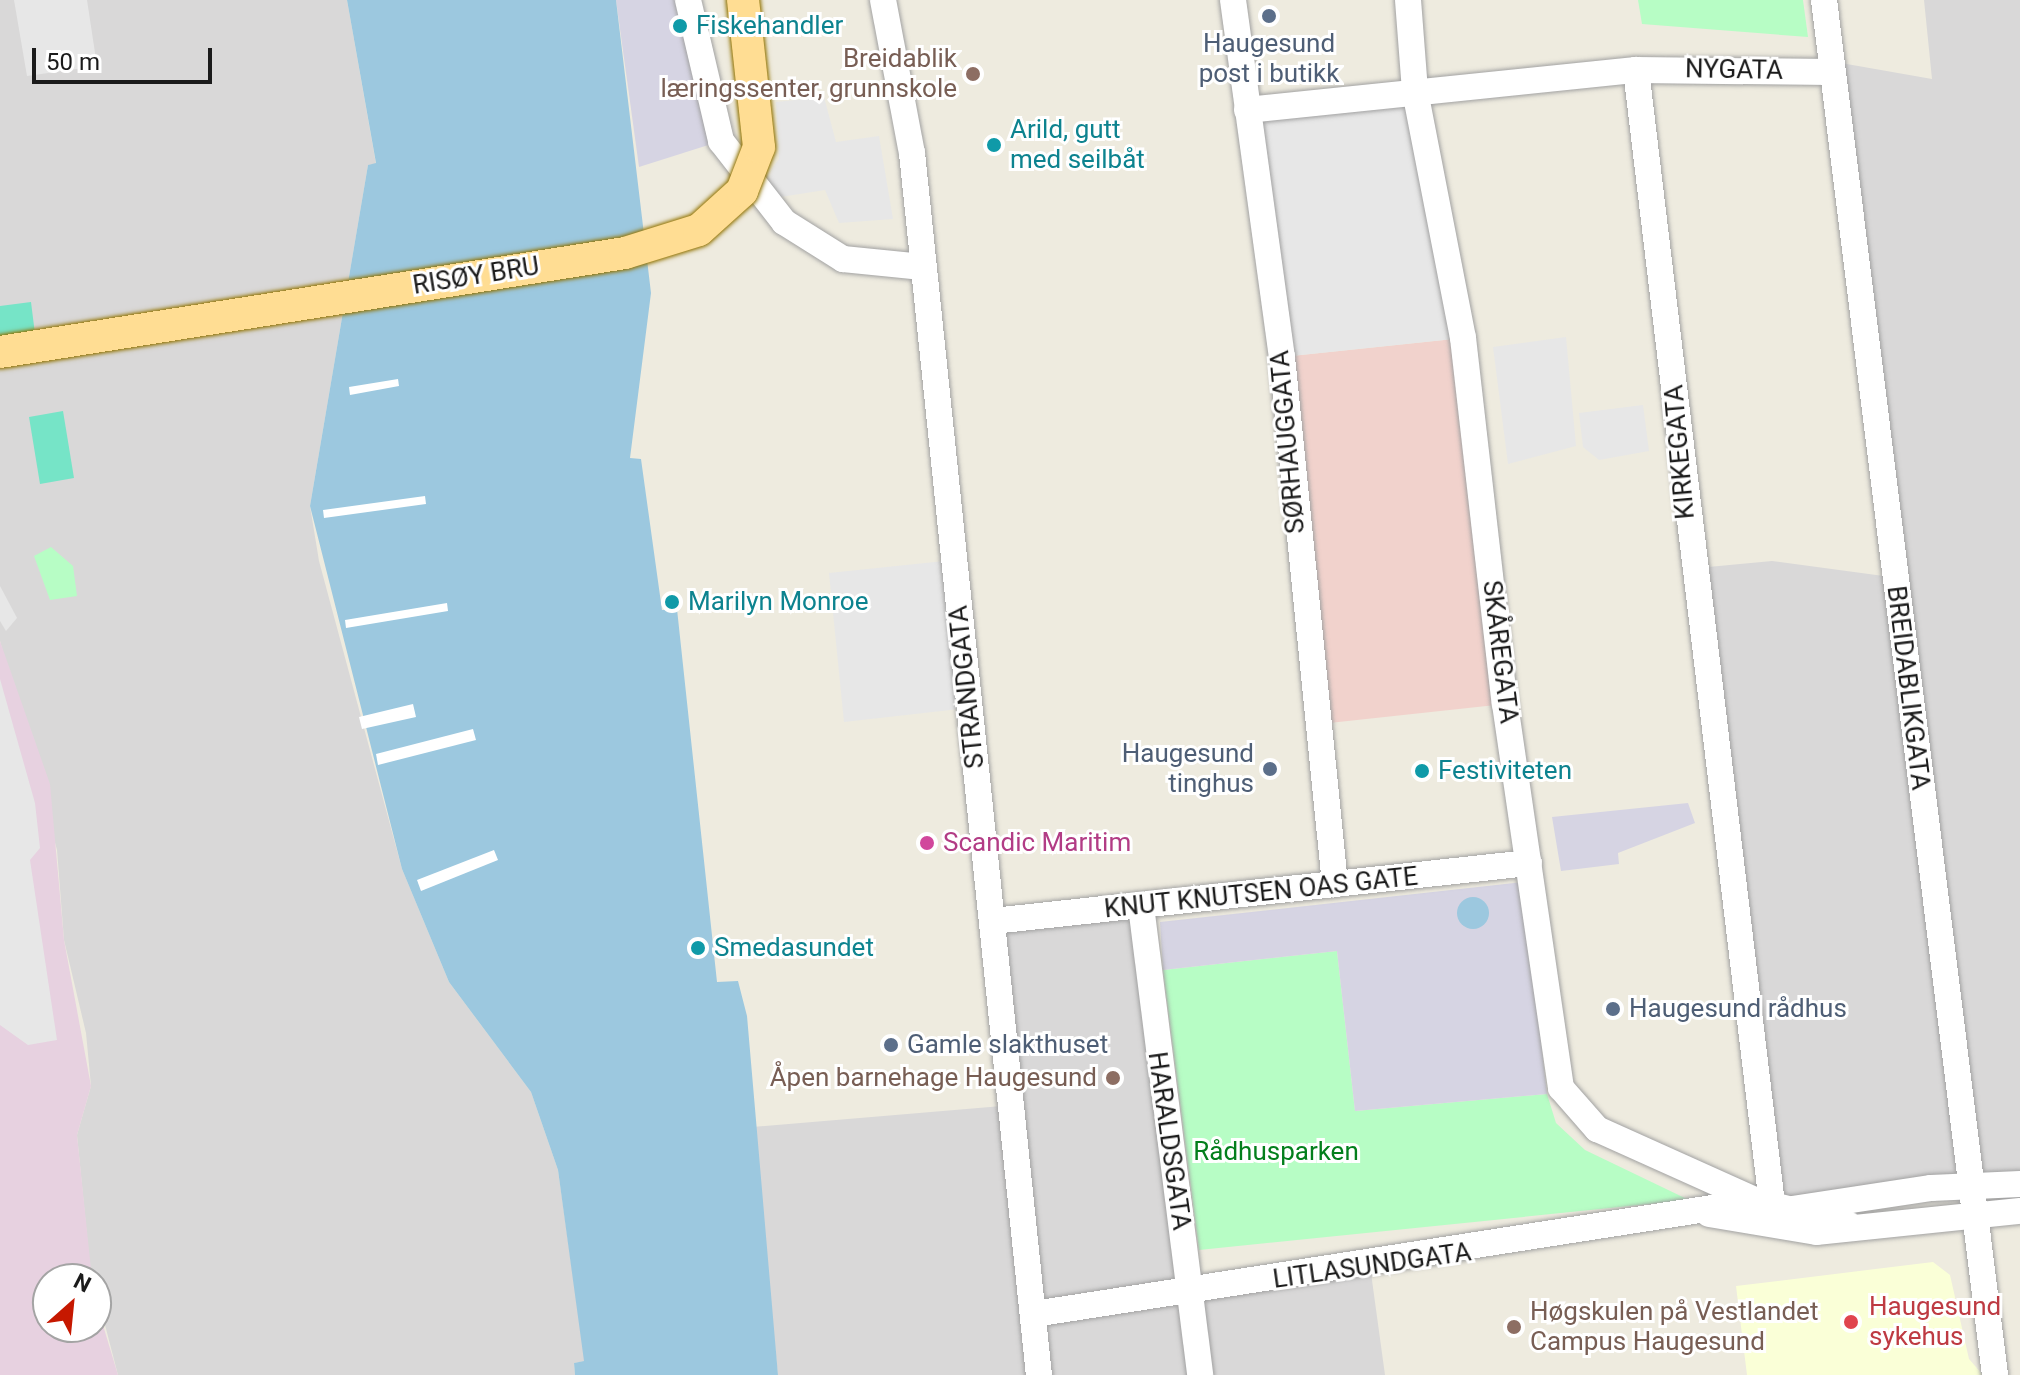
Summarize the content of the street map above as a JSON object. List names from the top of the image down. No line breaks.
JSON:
{"streets":{"main road":["RISØY BRU"],"street":["NYGATA","SØRHAUGGATA","KIRKEGATA","SKÅREGATA","STRANDGATA","BREIDABLIKGATA","KNUT KNUTSEN OAS GATE","HARALDSGATA","LITLASUNDGATA"]},"crossings":[["NYGATA","SØRHAUGGATA"],["NYGATA","KIRKEGATA"],["NYGATA","SKÅREGATA"],["NYGATA","BREIDABLIKGATA"],["SØRHAUGGATA","KNUT KNUTSEN OAS GATE"],["KIRKEGATA","SKÅREGATA"],["KIRKEGATA","LITLASUNDGATA"],["SKÅREGATA","KNUT KNUTSEN OAS GATE"],["SKÅREGATA","LITLASUNDGATA"],["STRANDGATA","KNUT KNUTSEN OAS GATE"],["STRANDGATA","LITLASUNDGATA"],["BREIDABLIKGATA","LITLASUNDGATA"],["KNUT KNUTSEN OAS GATE","HARALDSGATA"],["HARALDSGATA","LITLASUNDGATA"]],"parks":["Rådhusparken"],"places":["Haugesund post i butikk","Fiskehandler","Breidablik læringssenter, grunnskole","Arild, gutt med seilbåt","Marilyn Monroe","Haugesund tinghus","Festiviteten","Scandic Maritim","Smedasundet","Haugesund rådhus","Gamle slakthuset","Åpen barnehage Haugesund","Haugesund sykehus","Høgskulen på Vestlandet Campus Haugesund"],"scale_bar":"50 m","north":"top right"}
